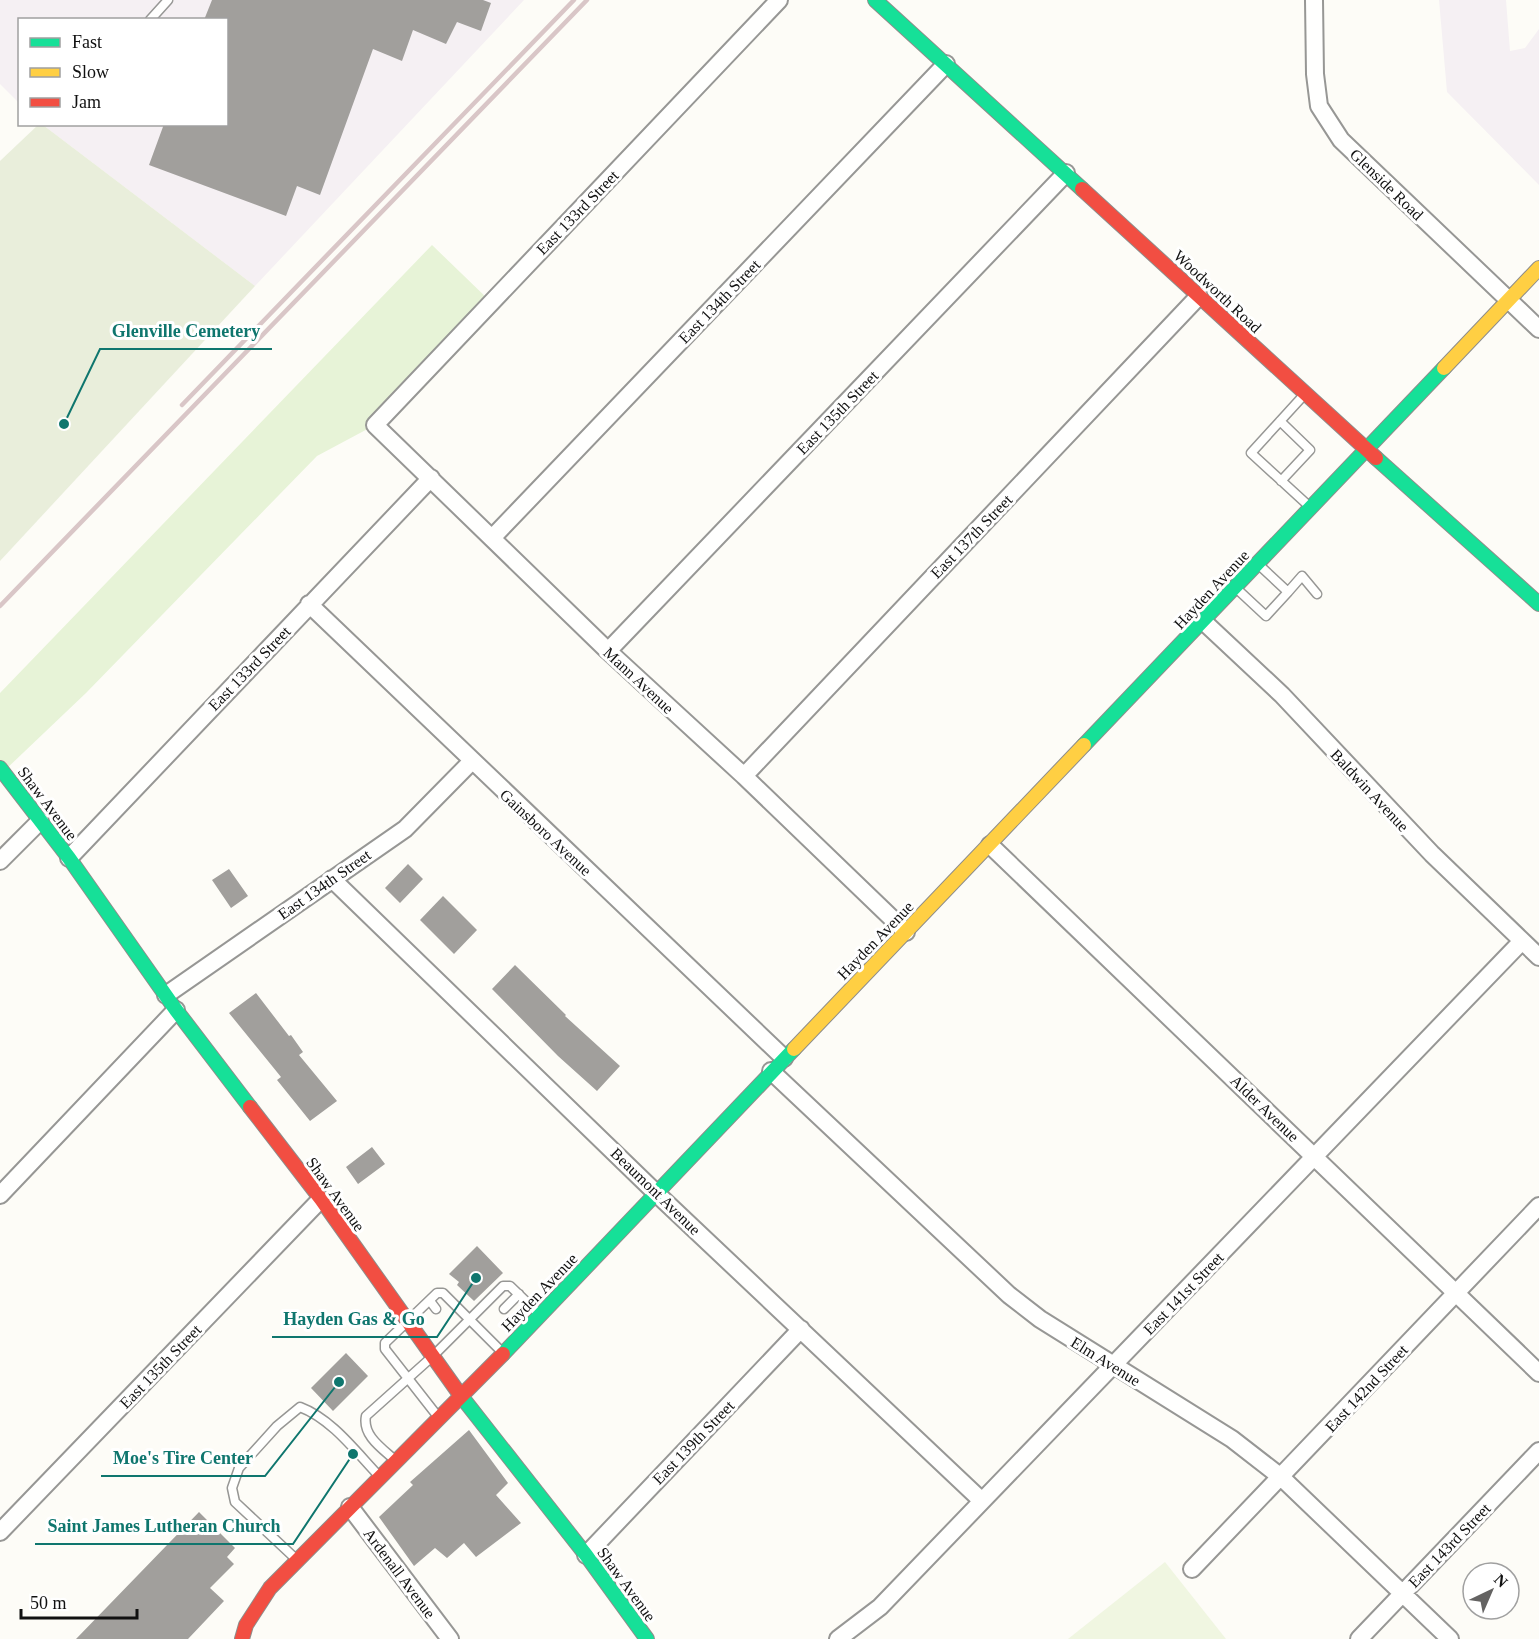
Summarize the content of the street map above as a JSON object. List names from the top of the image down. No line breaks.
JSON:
{"streets":{"street":["Glenside Road","East 133rd Street","Woodworth Road","East 134th Street","East 135th Street","East 137th Street","Hayden Avenue","Mann Avenue","Baldwin Avenue","Shaw Avenue","Gainsboro Avenue","Alder Avenue","Beaumont Avenue","East 141st Street","Elm Avenue","East 142nd Street","East 139th Street","East 143rd Street","Ardenall Avenue"]},"crossings":[["Glenside Road","Hayden Avenue"],["East 133rd Street","Mann Avenue"],["East 133rd Street","Shaw Avenue"],["East 133rd Street","Gainsboro Avenue"],["Woodworth Road","East 134th Street"],["Woodworth Road","East 135th Street"],["Woodworth Road","East 137th Street"],["Woodworth Road","Hayden Avenue"],["East 134th Street","Mann Avenue"],["East 134th Street","Shaw Avenue"],["East 134th Street","Gainsboro Avenue"],["East 134th Street","Beaumont Avenue"],["East 135th Street","Mann Avenue"],["East 135th Street","Shaw Avenue"],["East 137th Street","Mann Avenue"],["Hayden Avenue","Mann Avenue"],["Hayden Avenue","Baldwin Avenue"],["Hayden Avenue","Shaw Avenue"],["Hayden Avenue","Gainsboro Avenue"],["Hayden Avenue","Alder Avenue"],["Hayden Avenue","Beaumont Avenue"],["Hayden Avenue","Elm Avenue"],["Hayden Avenue","Ardenall Avenue"],["Baldwin Avenue","East 141st Street"],["Shaw Avenue","East 139th Street"],["Alder Avenue","East 141st Street"],["Alder Avenue","East 142nd Street"],["Beaumont Avenue","East 141st Street"],["Beaumont Avenue","East 139th Street"],["East 141st Street","Elm Avenue"],["Elm Avenue","East 142nd Street"],["Elm Avenue","East 143rd Street"]],"places":["Glenville Cemetery","Hayden Gas & Go","Moe's Tire Center","Saint James Lutheran Church"],"legend":["Fast","Slow","Jam"],"scale_bar":"50 m","north":"top right"}
